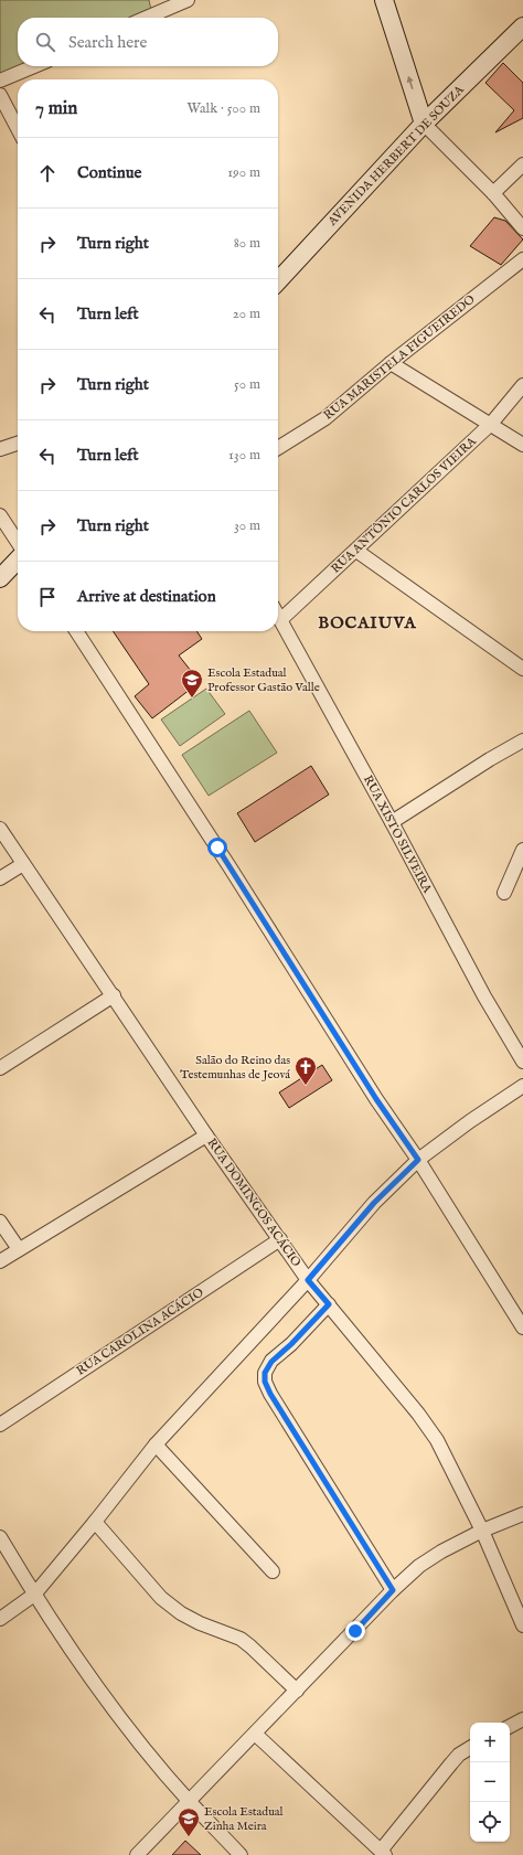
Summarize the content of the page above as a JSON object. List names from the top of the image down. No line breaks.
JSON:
{"streets":{"street":["AVENIDA HERBERT DE SOUZA","RUA MARISTELA FIGUEIREDO","RUA ANTÔNIO CARLOS VIEIRA","RUA XISTO SILVEIRA","RUA DOMINGOS ACÁCIO","RUA CAROLINA ACÁCIO"]},"crossings":[["RUA ANTÔNIO CARLOS VIEIRA","RUA XISTO SILVEIRA"],["RUA DOMINGOS ACÁCIO","RUA CAROLINA ACÁCIO"]],"districts":["BOCAIUVA"],"places":{"school or university":["Escola Estadual Professor Gastão Valle","Escola Estadual Zinha Meira"],"church":["Salão do Reino das Testemunhas de Jeová"]},"page":{"search":"Search here","heading":["7 min","Walk · 500 m"],"list":[["Continue","190 m"],["Turn right","80 m"],["Turn left","20 m"],["Turn right","50 m"],["Turn left","130 m"],["Turn right","30 m"],"Arrive at destination"],"map_buttons":["+","−"]}}
